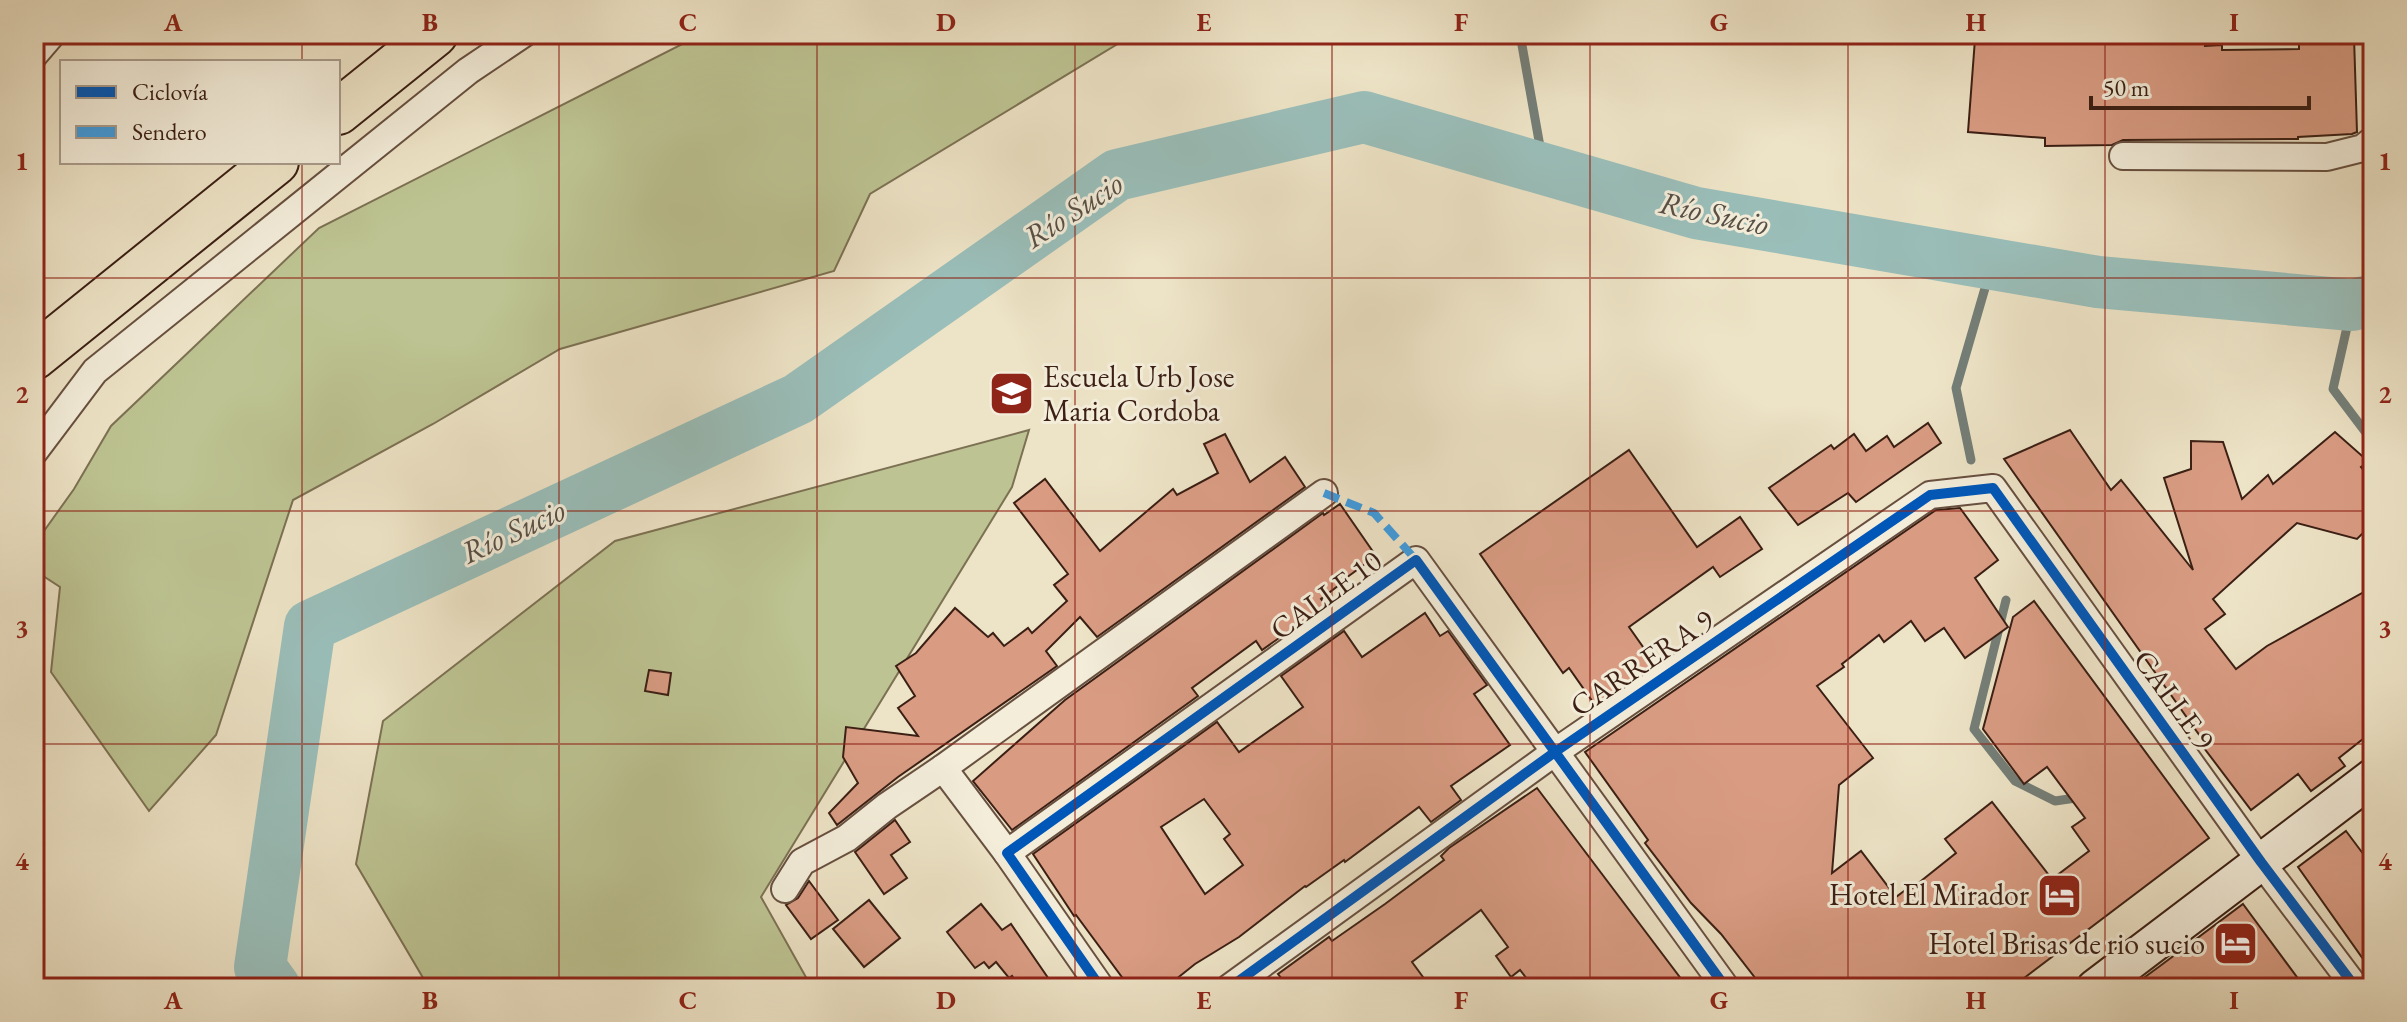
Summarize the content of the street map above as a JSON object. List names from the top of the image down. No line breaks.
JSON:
{"streets":{"street":["CALLE 10","CARRERA 9","CALLE 9"]},"crossings":[["CALLE 10","CARRERA 9"],["CARRERA 9","CALLE 9"]],"water":["Río Sucio"],"places":{"school or university":["Escuela Urb Jose Maria Cordoba"],"hotel":["Hotel El Mirador","Hotel Brisas de rio sucio"]},"legend":["Ciclovía","Sendero"],"scale_bar":"50 m","grid":{"columns":["A","B","C","D","E","F","G","H","I"],"rows":["1","2","3","4"]}}
